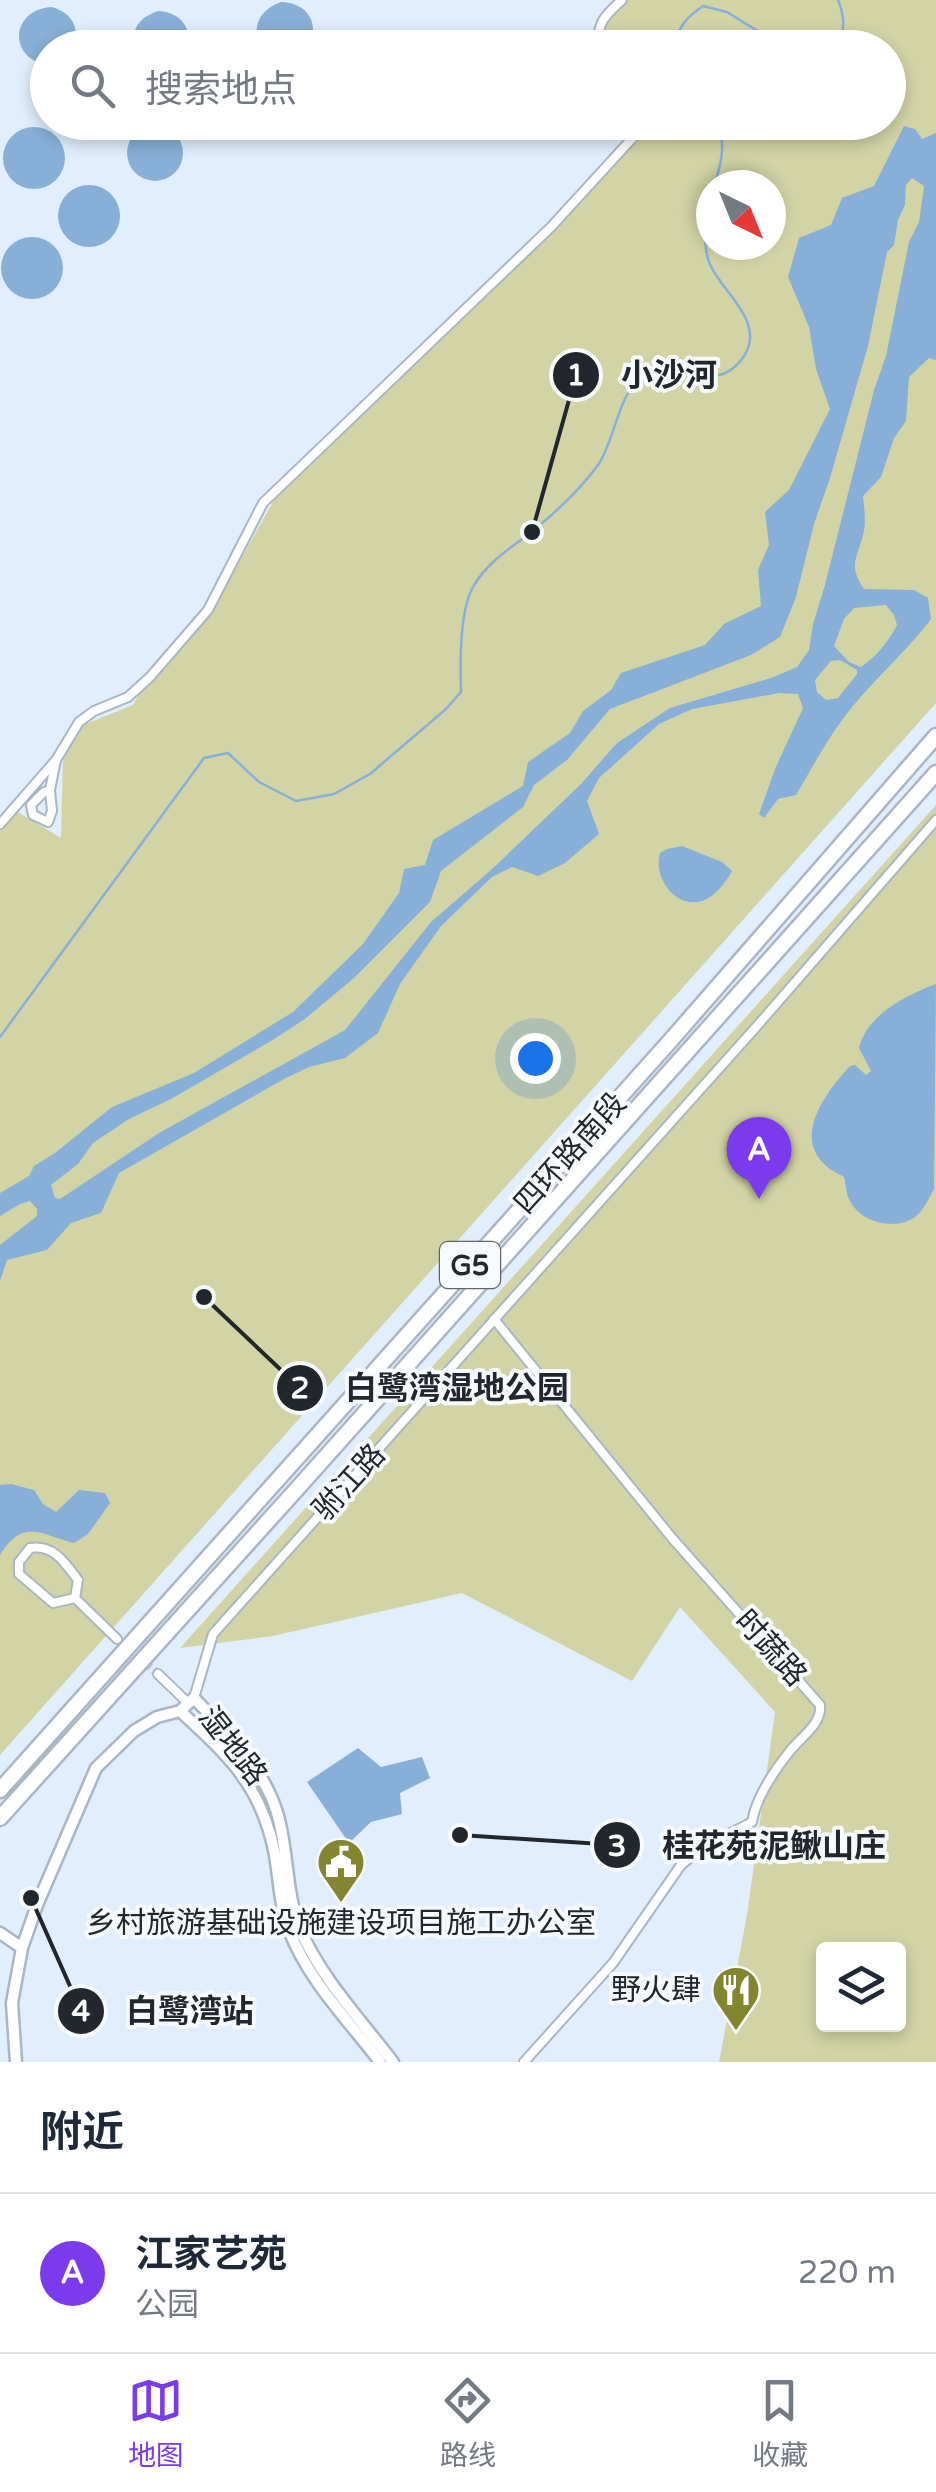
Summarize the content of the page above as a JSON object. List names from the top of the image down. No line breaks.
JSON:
{"streets":{"highway":["四环路南段","G5"],"street":["驸江路","时蔬路","湿地路"]},"crossings":[["驸江路","时蔬路"],["驸江路","湿地路"]],"places":{"other":["小沙河","白鹭湾湿地公园","桂花苑泥鳅山庄","白鹭湾站"],"public building":["乡村旅游基础设施建设项目施工办公室"],"restaurant":["野火肆"]},"north":"bottom right","page":{"search":"搜索地点","pins":"A","heading":"附近","list":[{"mark":"A","name":"江家艺苑","note":"公园","value":"220 m"}],"nav":["地图","路线","收藏"]}}
